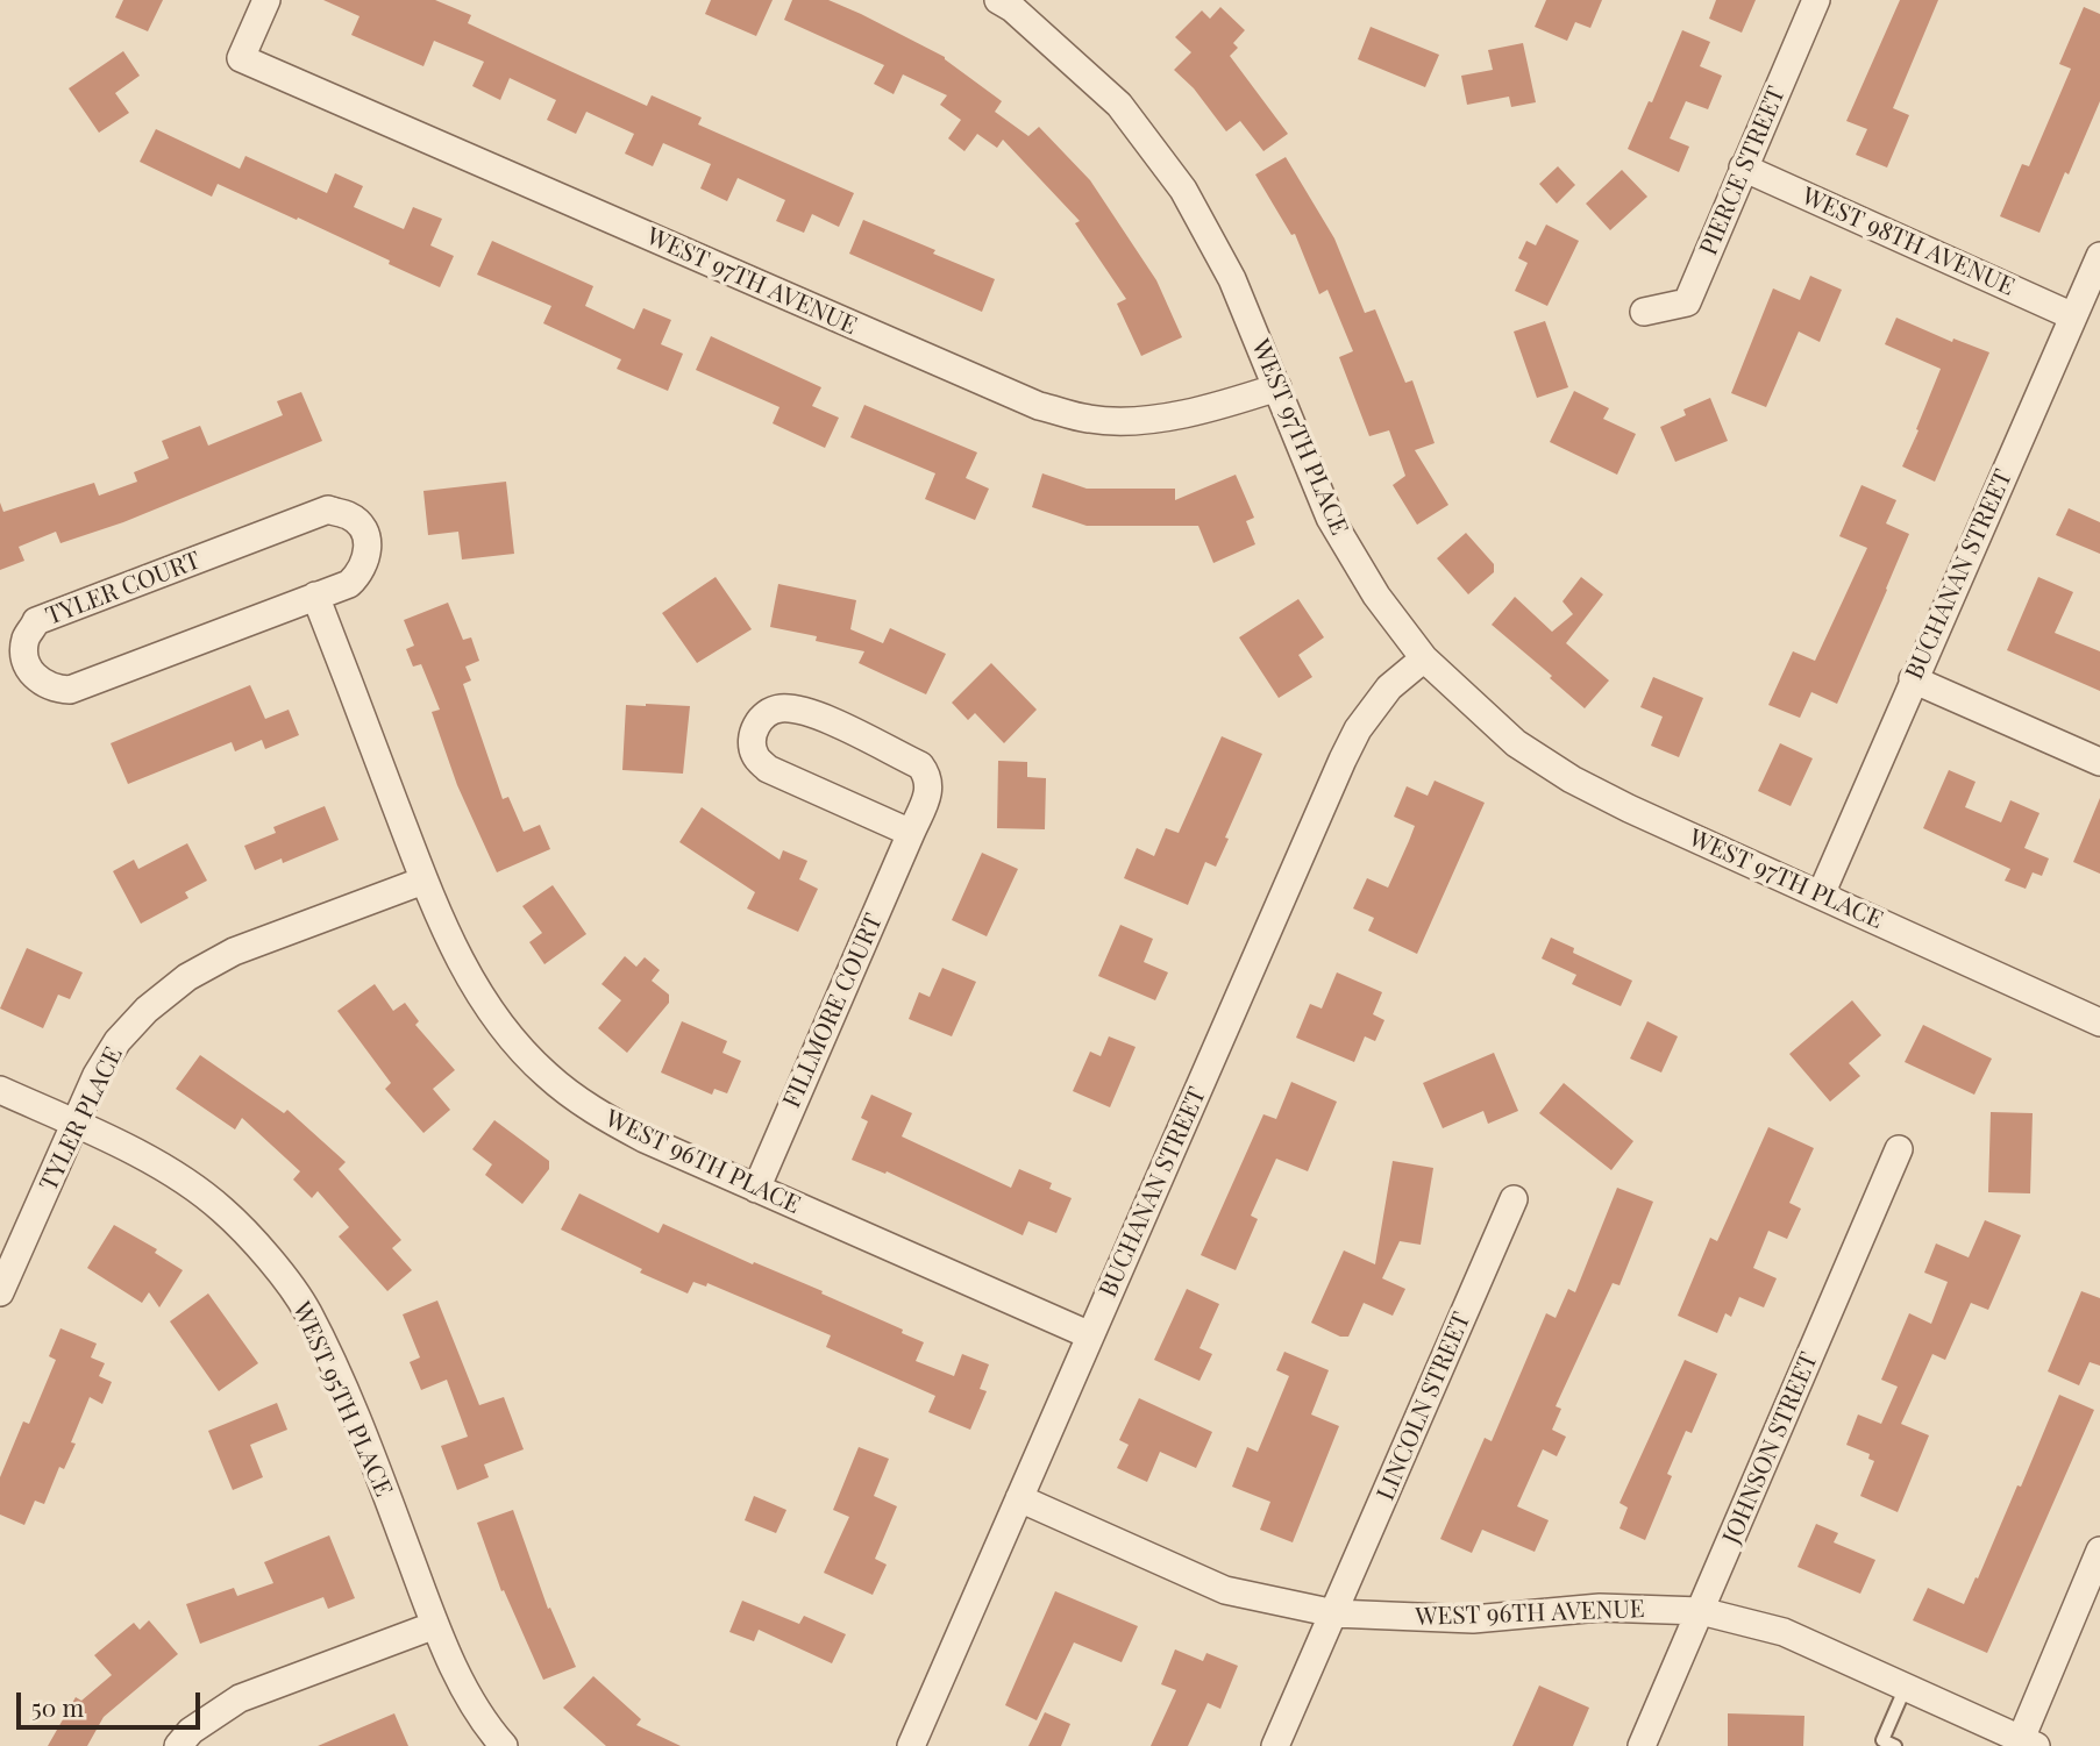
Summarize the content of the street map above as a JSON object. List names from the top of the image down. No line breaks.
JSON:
{"streets":{"street":["PIERCE STREET","WEST 98TH AVENUE","WEST 97TH AVENUE","WEST 97TH PLACE","BUCHANAN STREET","TYLER COURT","FILLMORE COURT","TYLER PLACE","WEST 96TH PLACE","WEST 95TH PLACE","LINCOLN STREET","JOHNSON STREET","WEST 96TH AVENUE"]},"crossings":[["PIERCE STREET","WEST 98TH AVENUE"],["WEST 98TH AVENUE","BUCHANAN STREET"],["WEST 97TH AVENUE","WEST 97TH PLACE"],["WEST 97TH PLACE","BUCHANAN STREET"],["BUCHANAN STREET","WEST 96TH PLACE"],["BUCHANAN STREET","WEST 96TH AVENUE"],["TYLER COURT","WEST 96TH PLACE"],["FILLMORE COURT","WEST 96TH PLACE"],["TYLER PLACE","WEST 96TH PLACE"],["TYLER PLACE","WEST 95TH PLACE"],["LINCOLN STREET","WEST 96TH AVENUE"],["JOHNSON STREET","WEST 96TH AVENUE"]],"scale_bar":"50 m"}
